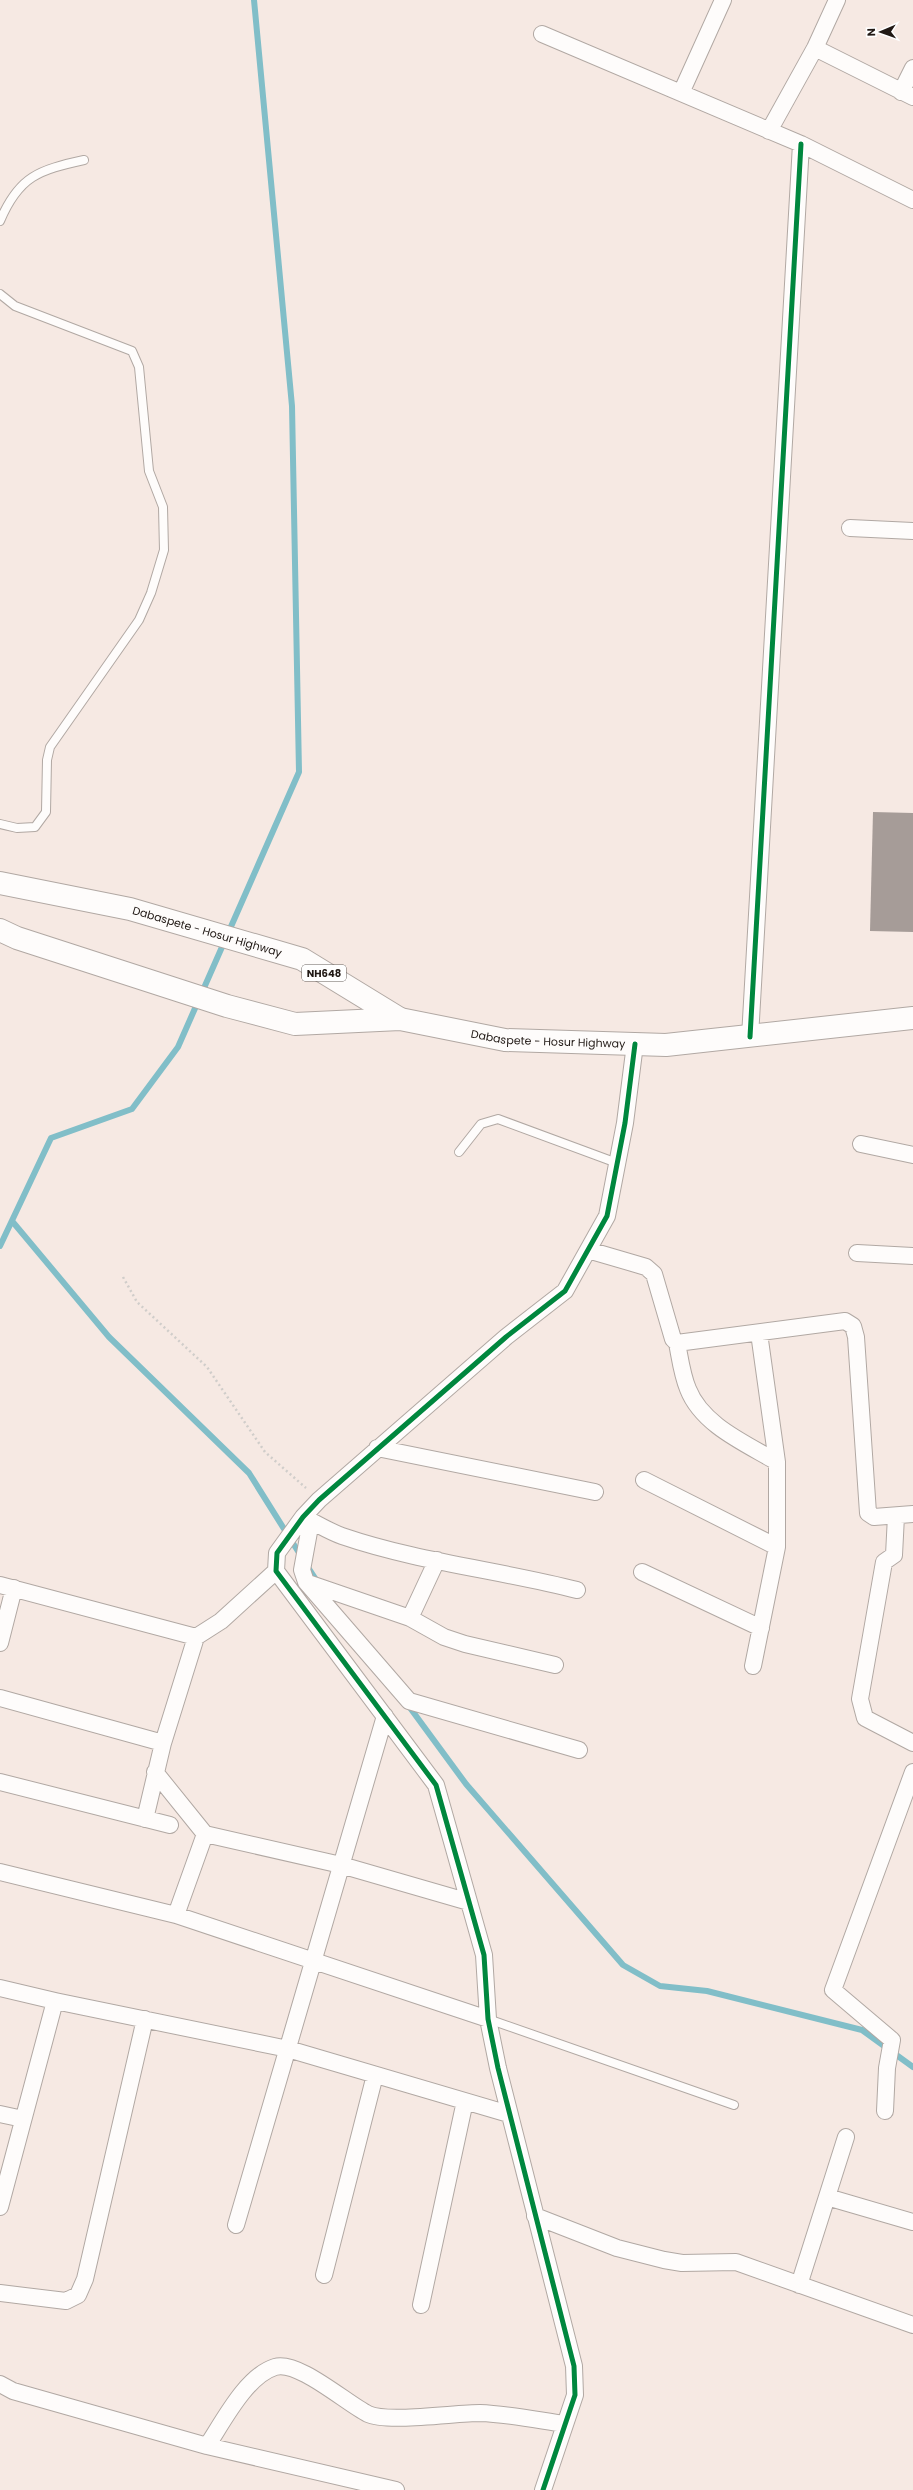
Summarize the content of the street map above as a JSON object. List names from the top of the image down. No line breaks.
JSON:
{"streets":{"highway":["Dabaspete - Hosur Highway","NH648"]},"north":"left"}
